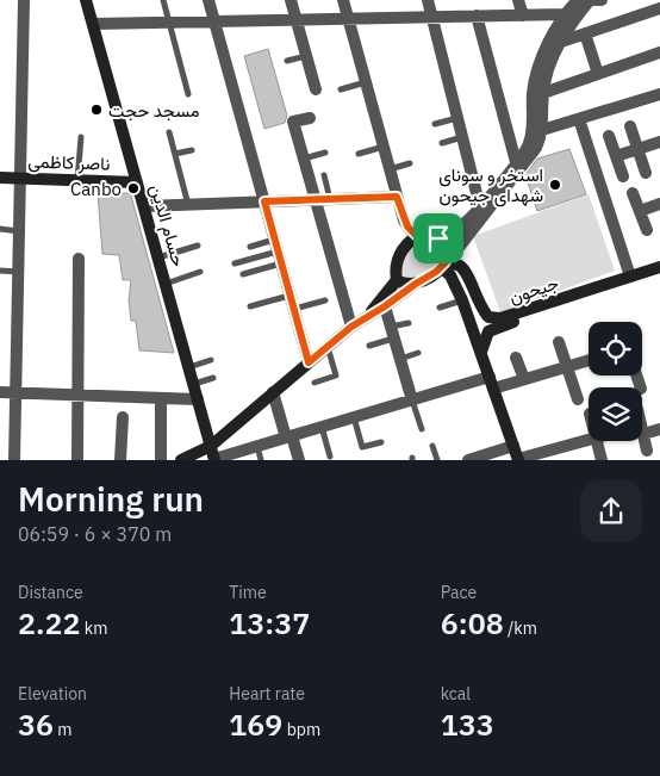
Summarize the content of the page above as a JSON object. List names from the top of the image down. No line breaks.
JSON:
{"streets":{"main road":["ناصر کاظمی","حسام الدین","جیحون"]},"crossings":[["ناصر کاظمی","حسام الدین"]],"places":["مسجد حجت","استخر و سونای شهدای جیحون","Canbo"],"page":{"heading":["Morning run","06:59 · 6 × 370 m"],"stats":[["Distance","2.22 km"],["Time","13:37"],["Pace","6:08 /km"],["Elevation","36 m"],["Heart rate","169 bpm"],["kcal","133"]]}}
